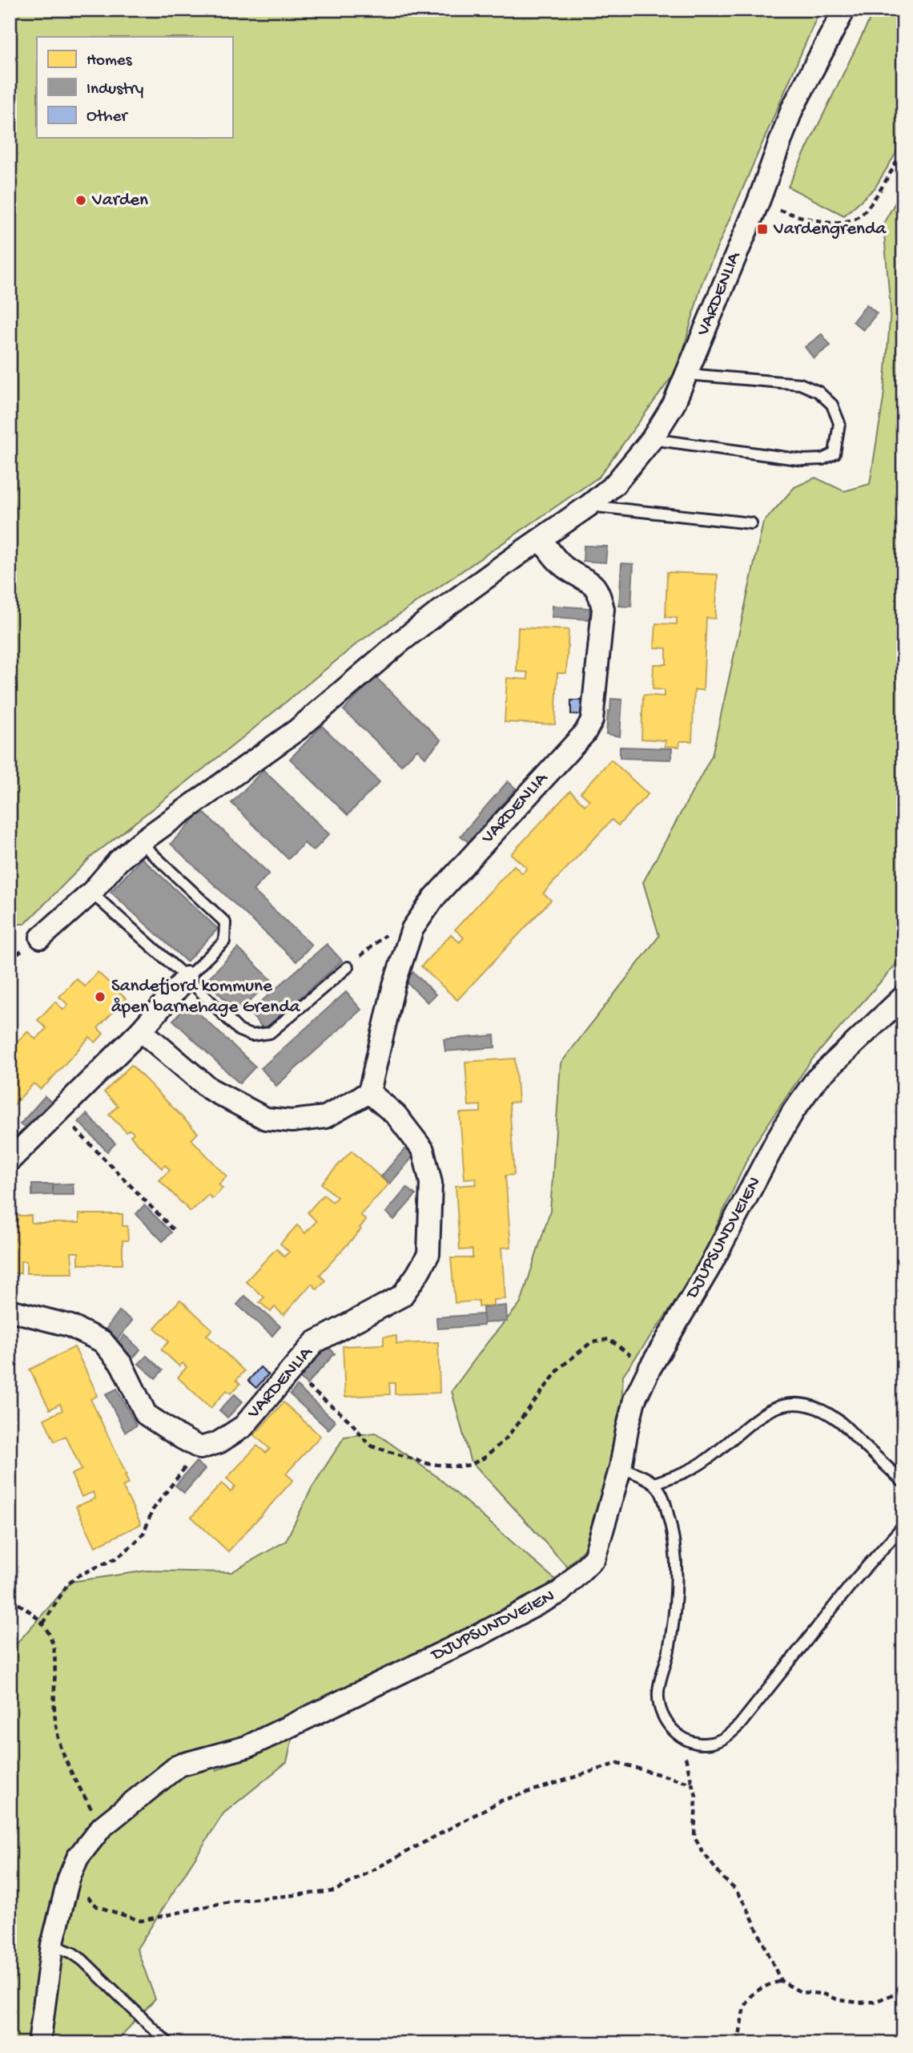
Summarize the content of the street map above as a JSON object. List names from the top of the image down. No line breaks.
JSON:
{"streets":{"street":["VARDENLIA","DJUPSUNDVEIEN"]},"places":{"other":["Varden","Sandefjord kommune åpen barnehage Grenda"],"transit":["Vardengrenda"]},"legend":["Homes","Industry","Other"]}
